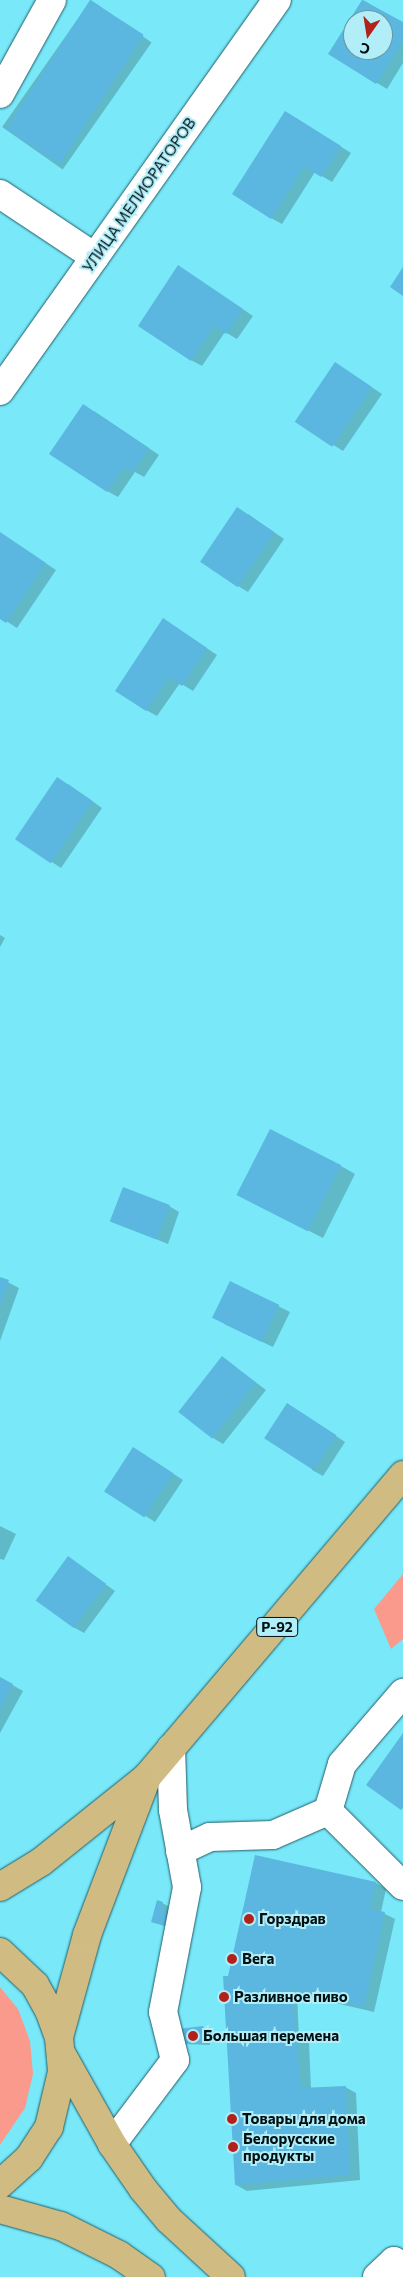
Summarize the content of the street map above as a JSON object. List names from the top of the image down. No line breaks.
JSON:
{"streets":{"main road":["Р-92"],"street":["УЛИЦА МЕЛИОРАТОРОВ"]},"places":["Горздрав","Вега","Разливное пиво","Большая перемена","Товары для дома","Белорусские продукты"],"north":"bottom"}
